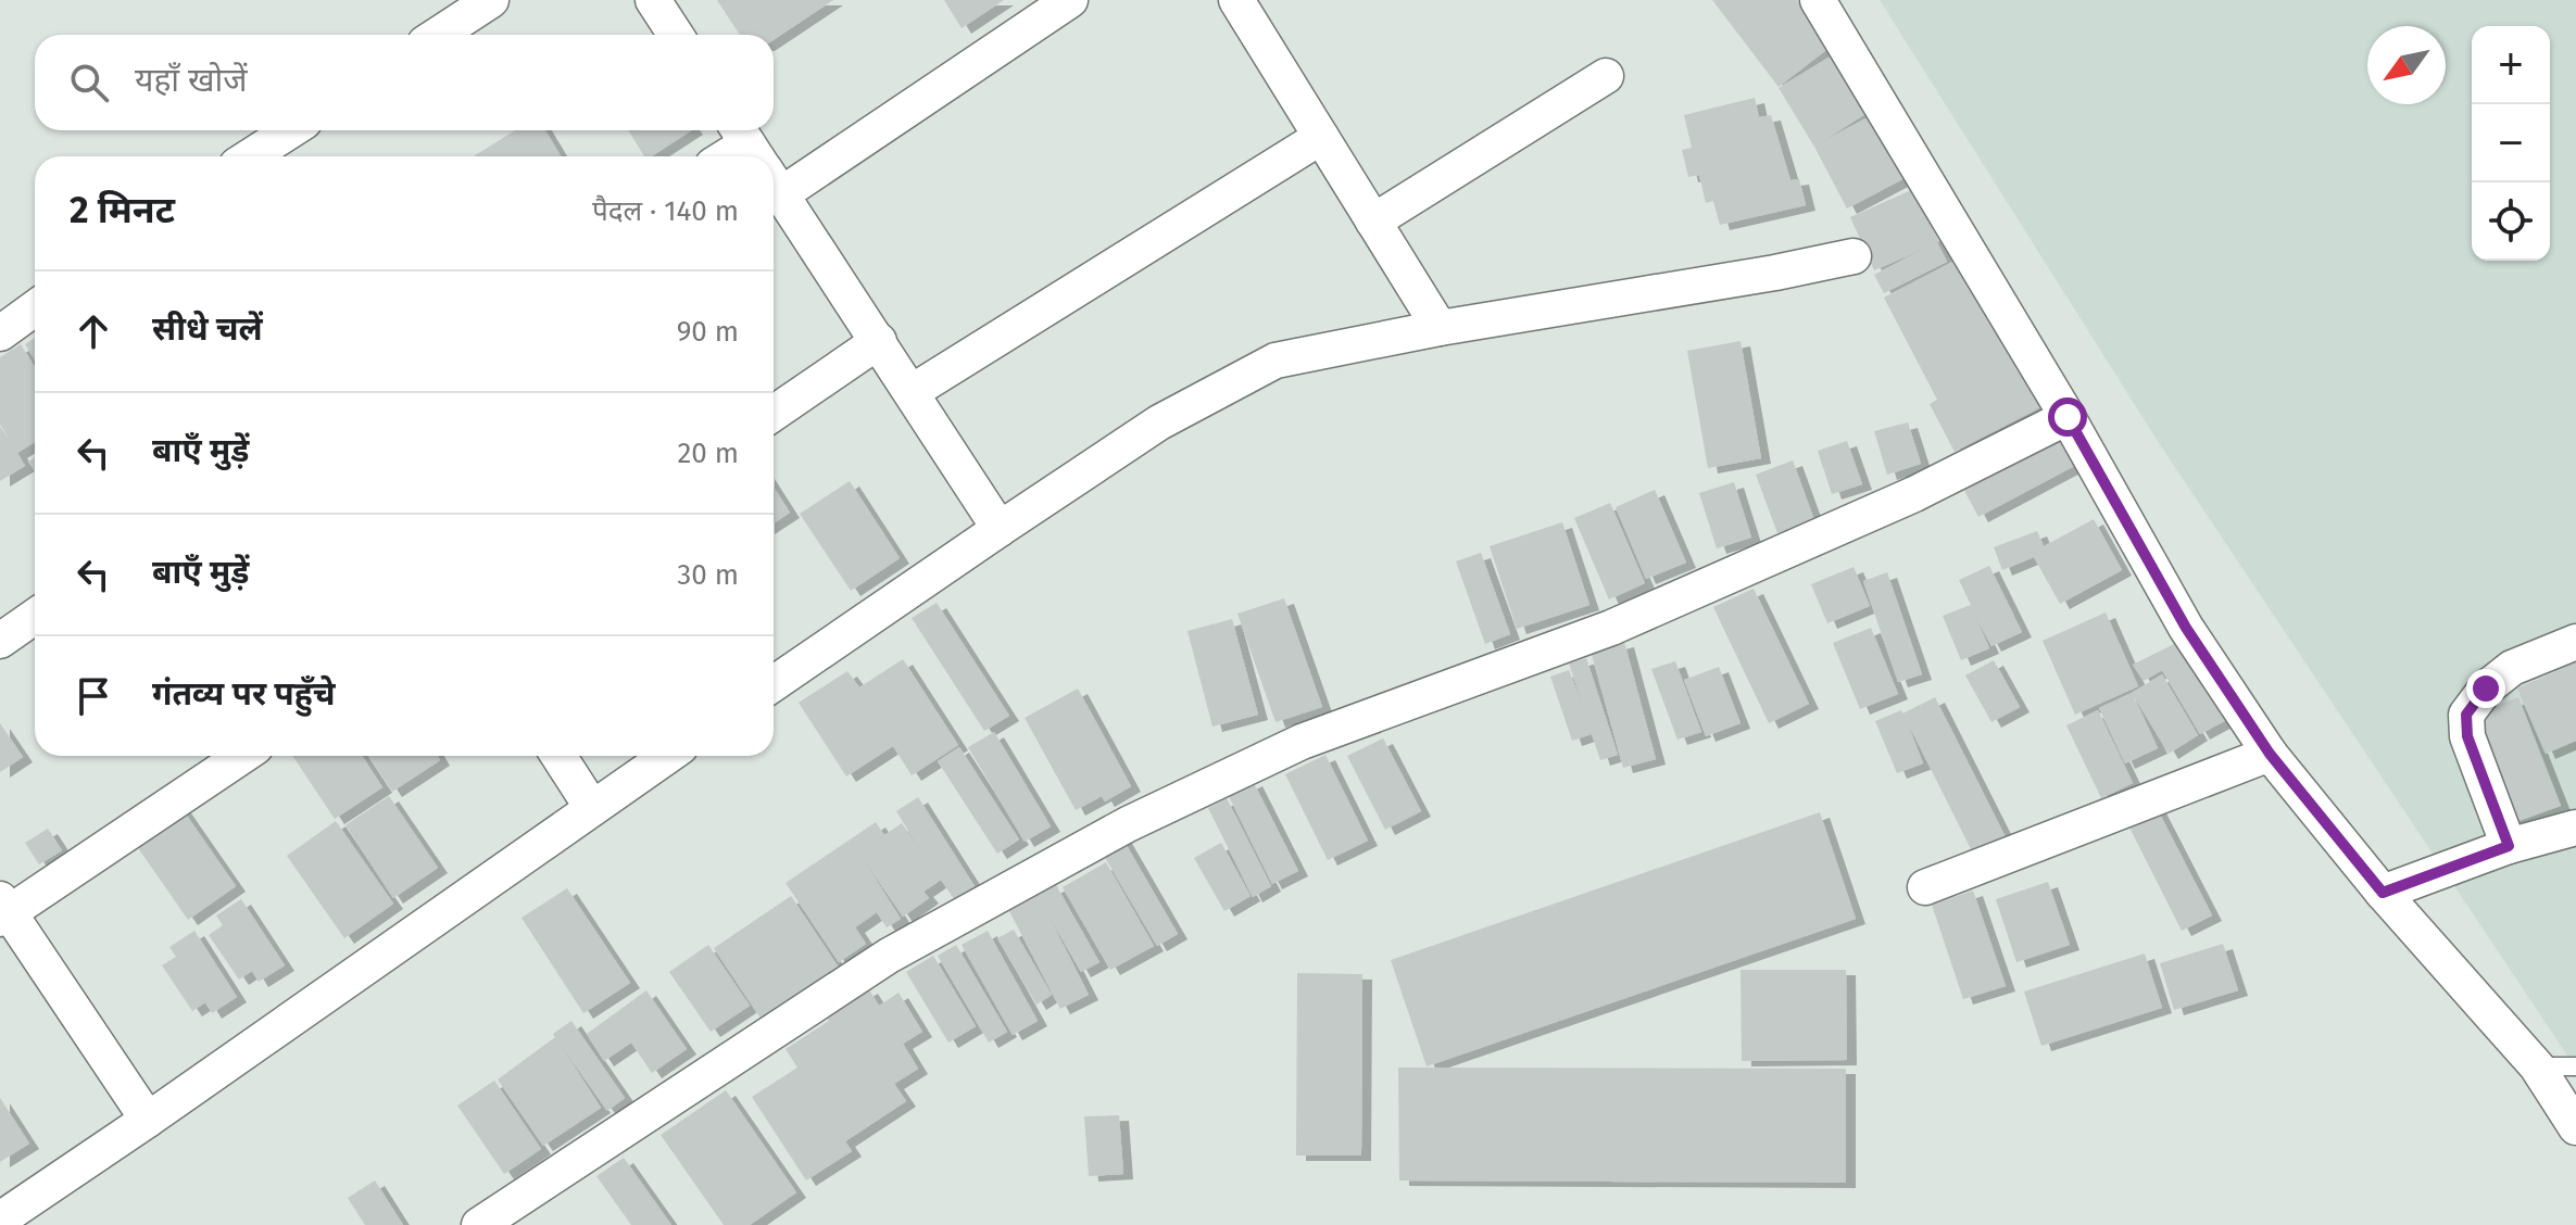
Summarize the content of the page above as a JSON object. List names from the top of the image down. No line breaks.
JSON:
{"north":"bottom left","page":{"map_buttons":["+","−"],"search":"यहाँ खोजें","heading":["2 मिनट","पैदल · 140 m"],"list":[["सीधे चलें","90 m"],["बाएँ मुड़ें","20 m"],["बाएँ मुड़ें","30 m"],"गंतव्य पर पहुँचे"]}}
